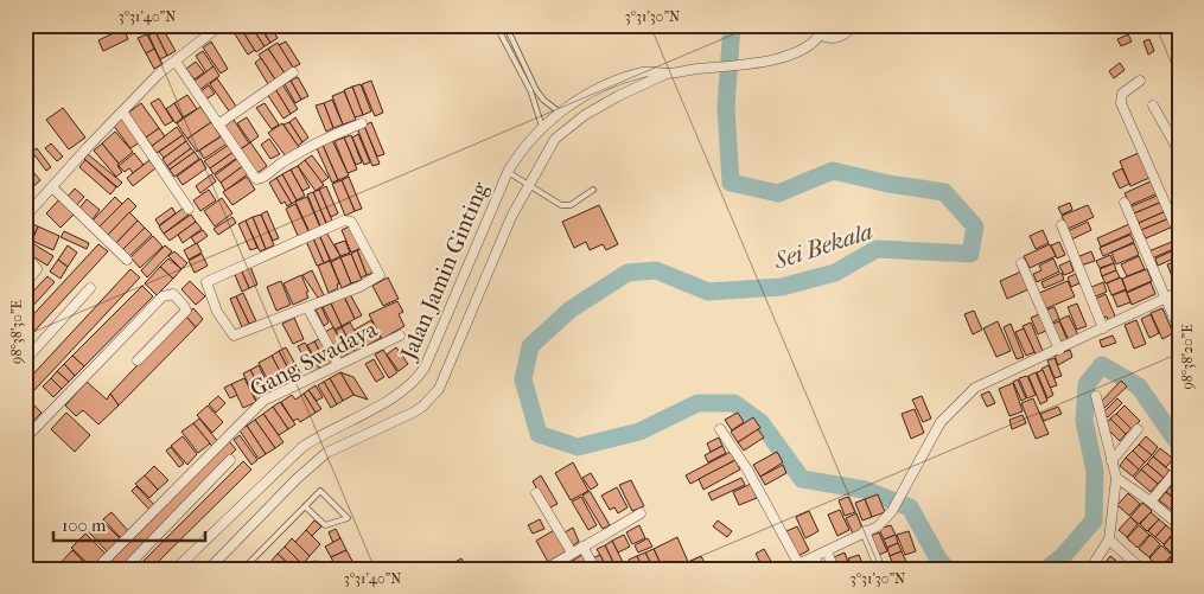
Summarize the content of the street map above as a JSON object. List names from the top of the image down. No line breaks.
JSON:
{"streets":{"street":["Jalan Jamin Ginting","Gang Swadaya"]},"water":["Sei Bekala"],"scale_bar":"100 m","coordinates":["3°31'40\"N","3°31'30\"N","98°38'30\"E","98°38'20\"E"]}
